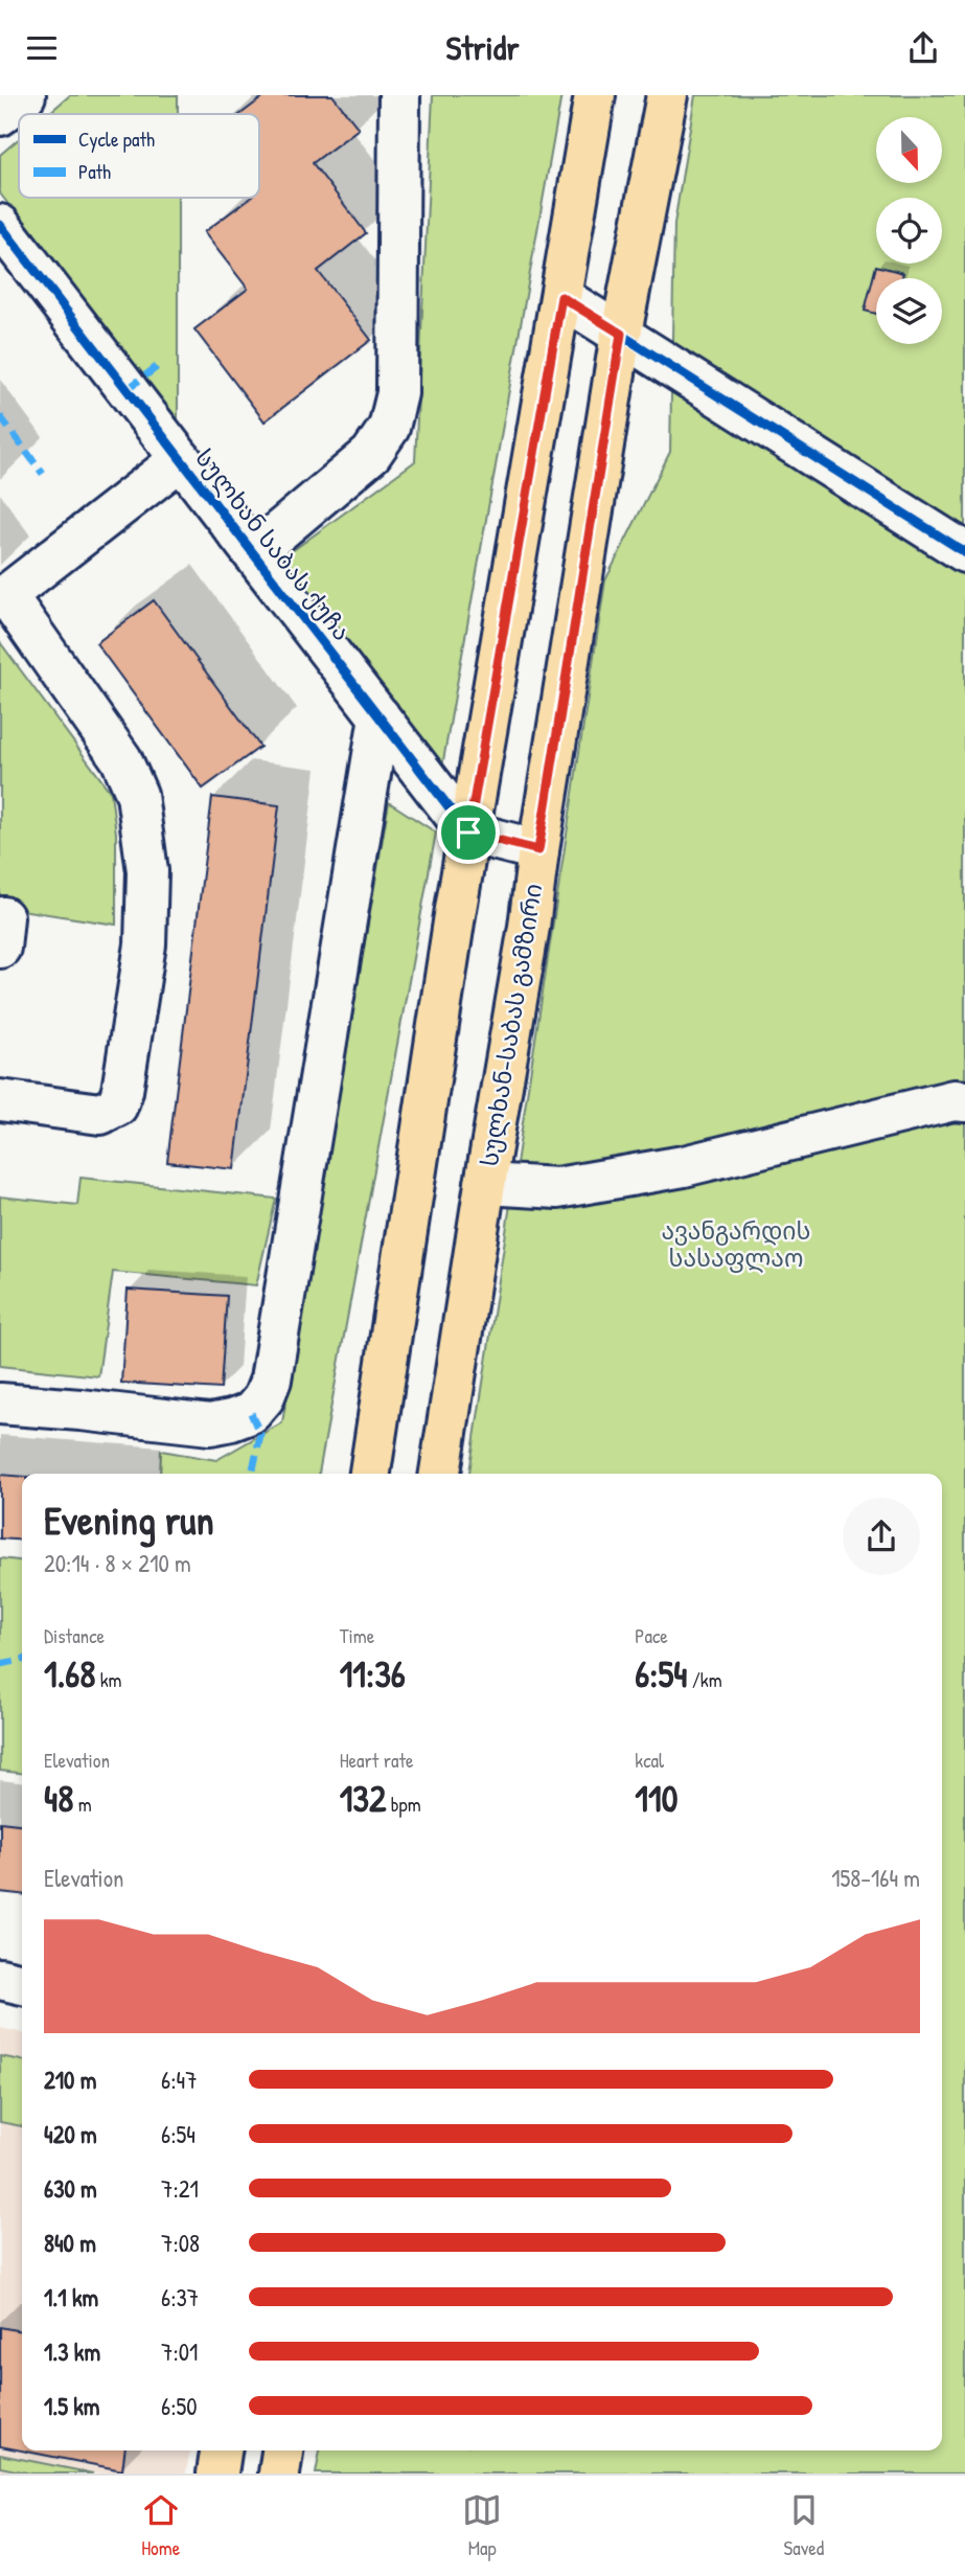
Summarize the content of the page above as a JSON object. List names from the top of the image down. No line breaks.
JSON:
{"streets":{"main road":["სულხან-საბას გამზირი"],"street":["სულხან საბას ქუჩა"]},"parks":["ავანგარდის სასაფლაო"],"legend":["Cycle path","Path"],"north":"bottom","page":{"header":"Stridr","heading":["Evening run","20:14 · 8 × 210 m"],"stats":[["Distance","1.68 km"],["Time","11:36"],["Pace","6:54 /km"],["Elevation","48 m"],["Heart rate","132 bpm"],["kcal","110"]],"chart":["Elevation","158–164 m"],"list":[{"name":"210 m","note":"6:47"},{"name":"420 m","note":"6:54"},{"name":"630 m","note":"7:21"},{"name":"840 m","note":"7:08"},{"name":"1.1 km","note":"6:37"},{"name":"1.3 km","note":"7:01"},{"name":"1.5 km","note":"6:50"}],"tabs":["Home","Map","Saved"]}}
